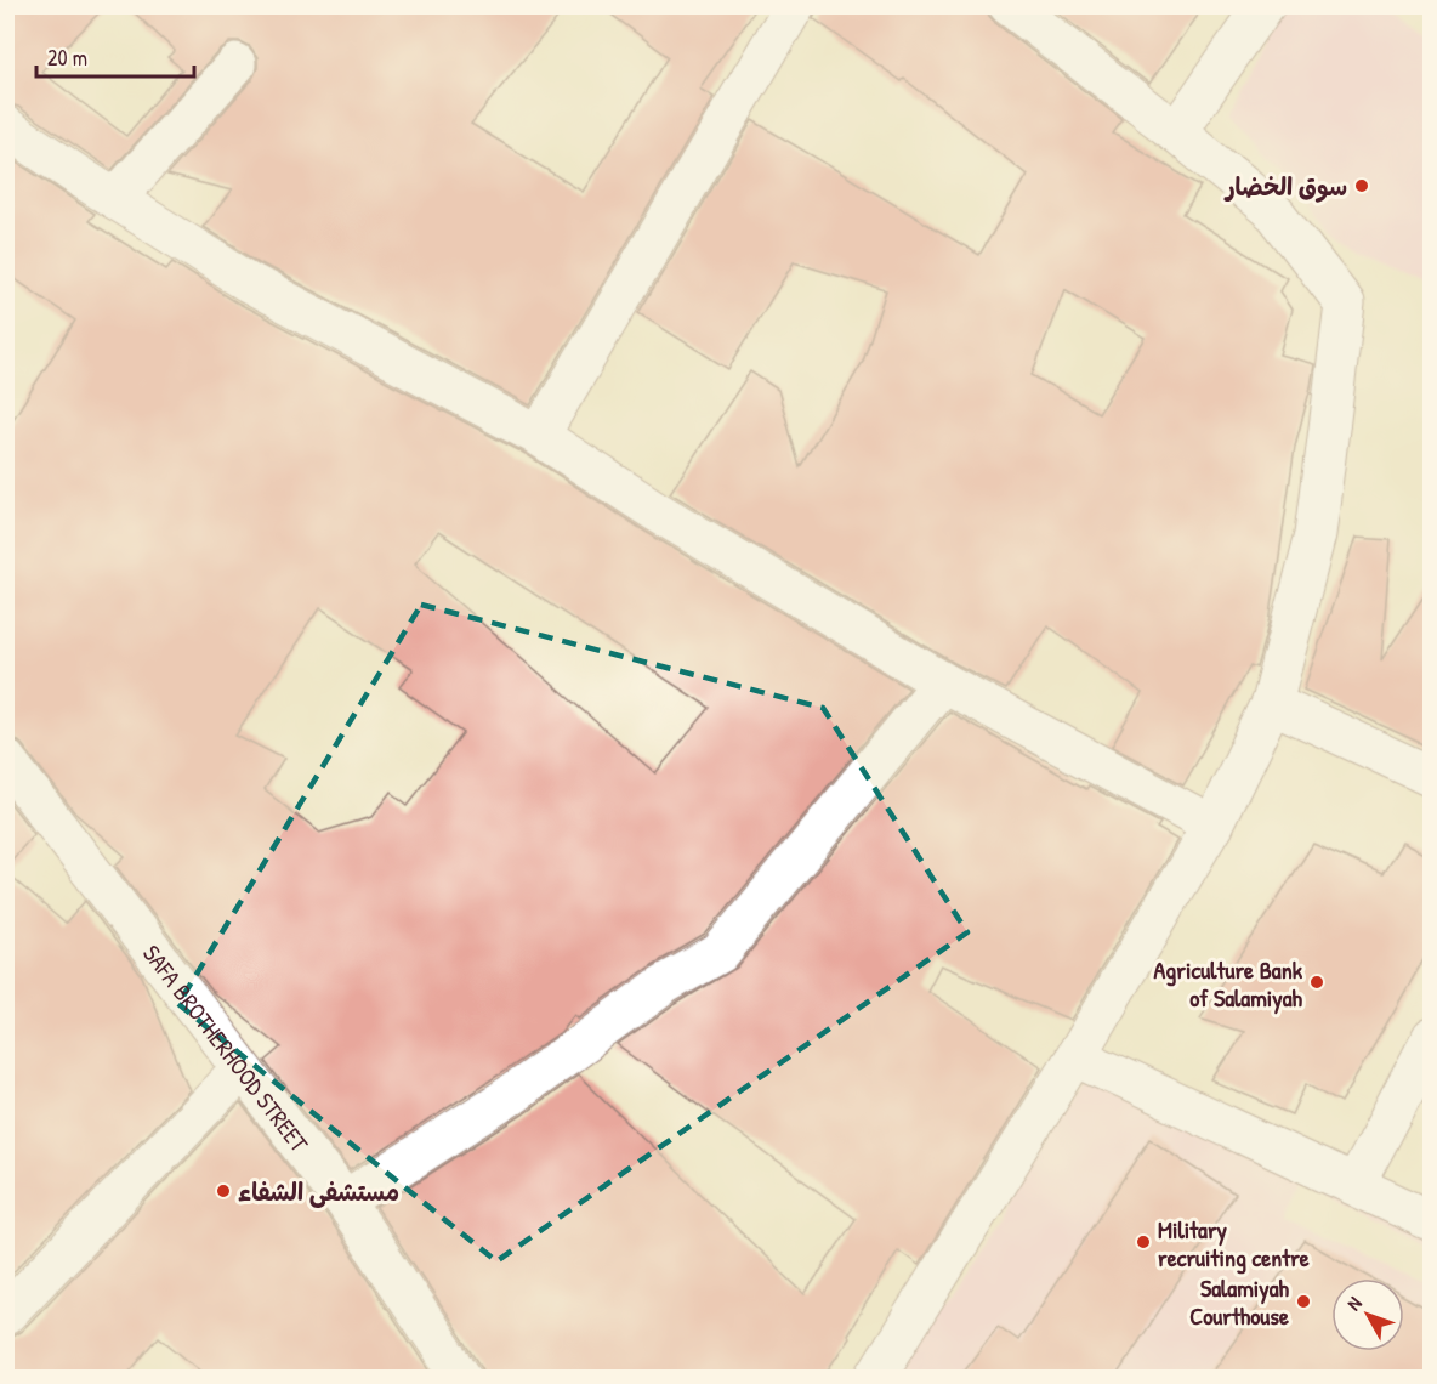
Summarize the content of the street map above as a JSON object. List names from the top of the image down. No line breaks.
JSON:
{"streets":{"street":["SAFA BROTHERHOOD STREET"]},"places":["سوق الخضار","Agriculture Bank of Salamiyah","مستشفى الشفاء","Military recruiting centre","Salamiyah Courthouse"],"scale_bar":"20 m","north":"top left"}
